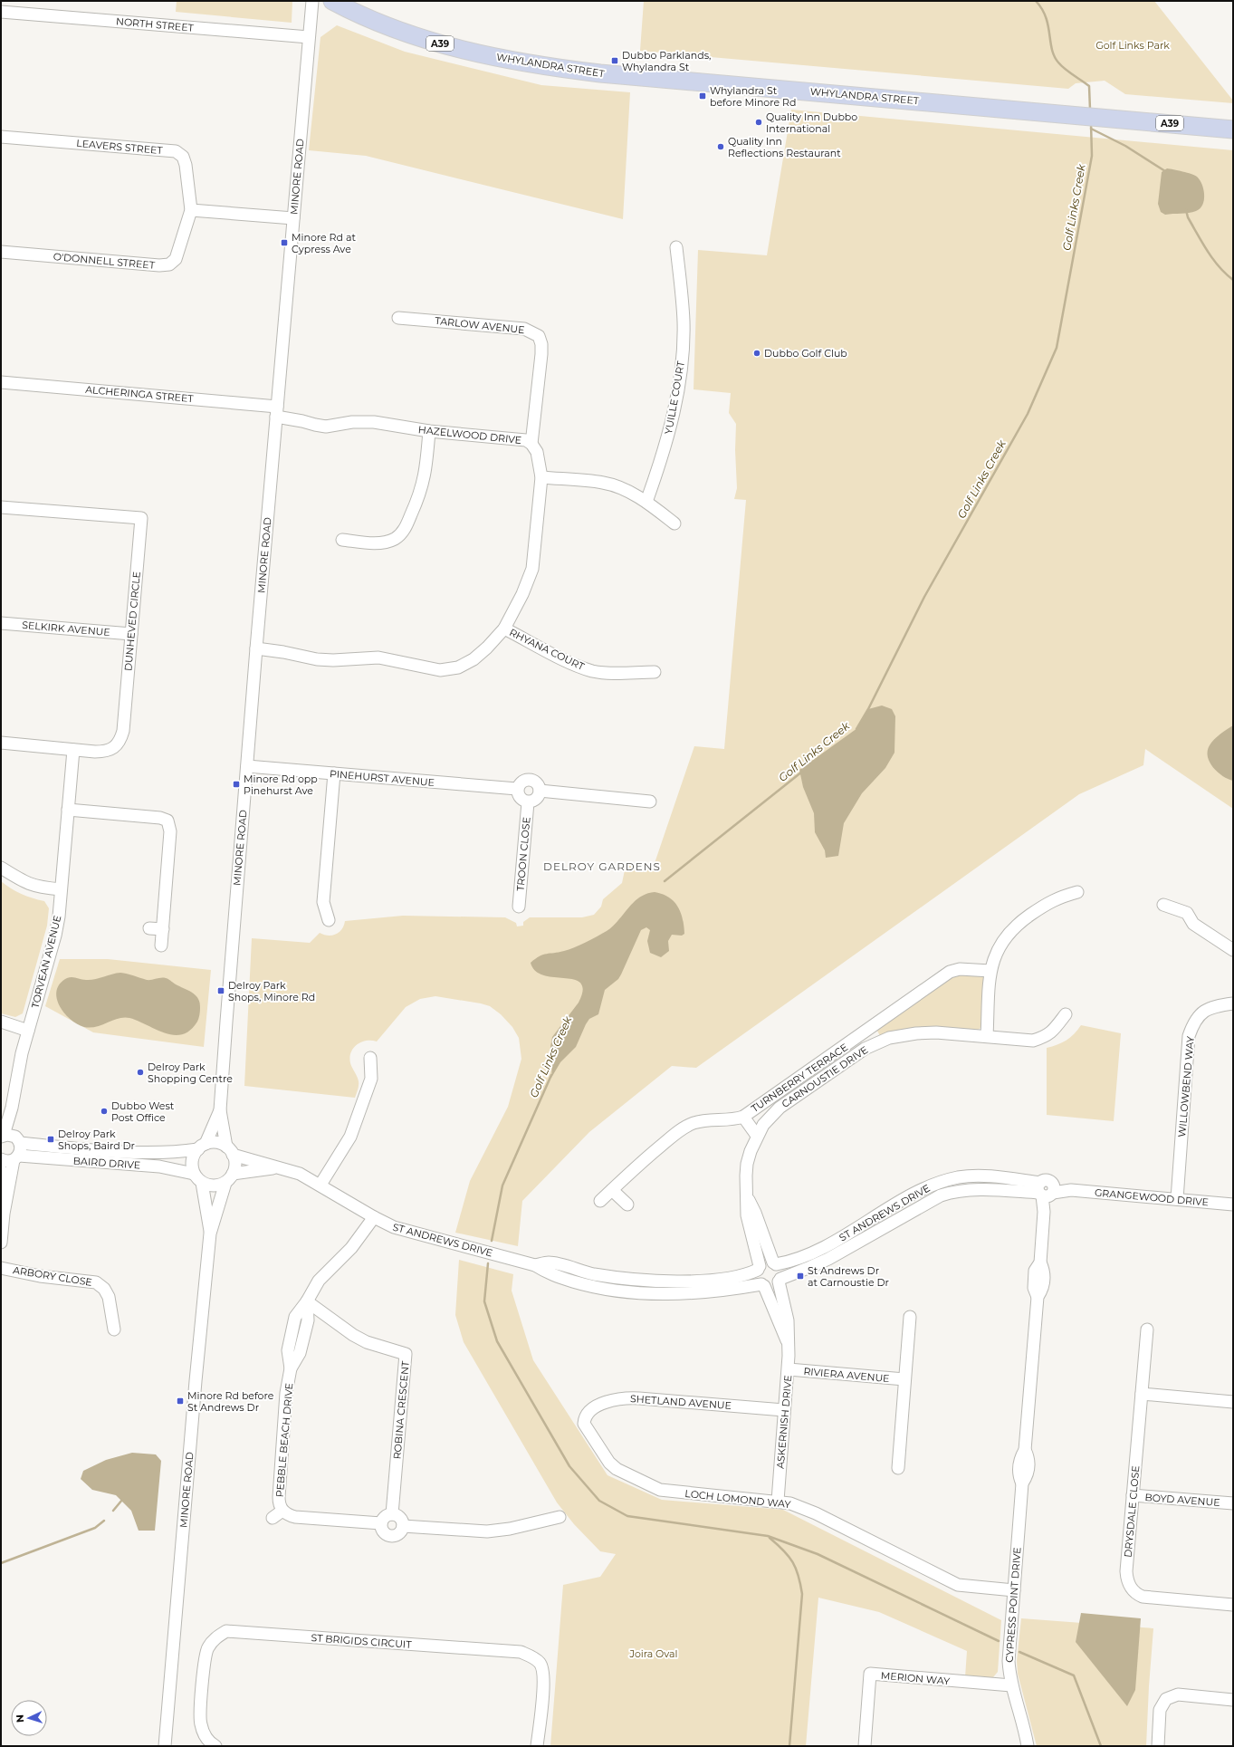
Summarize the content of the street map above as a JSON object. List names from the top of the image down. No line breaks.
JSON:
{"streets":{"highway":["A39","WHYLANDRA STREET"],"street":["NORTH STREET","LEAVERS STREET","MINORE ROAD","O'DONNELL STREET","TARLOW AVENUE","ALCHERINGA STREET","YUILLE COURT","HAZELWOOD DRIVE","DUNHEVED CIRCLE","SELKIRK AVENUE","RHYANA COURT","PINEHURST AVENUE","TROON CLOSE","TORVEAN AVENUE","CARNOUSTIE DRIVE","TURNBERRY TERRACE","WILLOWBEND WAY","BAIRD DRIVE","GRANGEWOOD DRIVE","ST ANDREWS DRIVE","ARBORY CLOSE","RIVIERA AVENUE","SHETLAND AVENUE","ROBINA CRESCENT","ASKERNISH DRIVE","PEBBLE BEACH DRIVE","LOCH LOMOND WAY","BOYD AVENUE","DRYSDALE CLOSE","CYPRESS POINT DRIVE","ST BRIGIDS CIRCUIT","MERION WAY"]},"crossings":[["NORTH STREET","MINORE ROAD"],["LEAVERS STREET","O'DONNELL STREET"],["MINORE ROAD","ALCHERINGA STREET"],["MINORE ROAD","HAZELWOOD DRIVE"],["MINORE ROAD","PINEHURST AVENUE"],["MINORE ROAD","BAIRD DRIVE"],["MINORE ROAD","ST ANDREWS DRIVE"],["TARLOW AVENUE","HAZELWOOD DRIVE"],["ALCHERINGA STREET","HAZELWOOD DRIVE"],["HAZELWOOD DRIVE","RHYANA COURT"],["DUNHEVED CIRCLE","SELKIRK AVENUE"],["DUNHEVED CIRCLE","TORVEAN AVENUE"],["PINEHURST AVENUE","TROON CLOSE"],["TORVEAN AVENUE","BAIRD DRIVE"],["CARNOUSTIE DRIVE","ST ANDREWS DRIVE"],["CARNOUSTIE DRIVE","ASKERNISH DRIVE"],["WILLOWBEND WAY","GRANGEWOOD DRIVE"],["BAIRD DRIVE","ST ANDREWS DRIVE"],["GRANGEWOOD DRIVE","ST ANDREWS DRIVE"],["GRANGEWOOD DRIVE","CYPRESS POINT DRIVE"],["ST ANDREWS DRIVE","ASKERNISH DRIVE"],["ST ANDREWS DRIVE","CYPRESS POINT DRIVE"],["RIVIERA AVENUE","ASKERNISH DRIVE"],["SHETLAND AVENUE","ASKERNISH DRIVE"],["SHETLAND AVENUE","LOCH LOMOND WAY"],["ROBINA CRESCENT","PEBBLE BEACH DRIVE"],["ASKERNISH DRIVE","LOCH LOMOND WAY"],["LOCH LOMOND WAY","CYPRESS POINT DRIVE"],["BOYD AVENUE","DRYSDALE CLOSE"],["CYPRESS POINT DRIVE","MERION WAY"]],"districts":["DELROY GARDENS"],"water":["Golf Links Creek"],"parks":["Golf Links Park","Joira Oval"],"places":{"transit":["Dubbo Parklands, Whylandra St","Whylandra St before Minore Rd","Minore Rd at Cypress Ave","Minore Rd opp Pinehurst Ave","Delroy Park Shops, Minore Rd","Delroy Park Shops, Baird Dr","St Andrews Dr at Carnoustie Dr","Minore Rd before St Andrews Dr"],"other":["Quality Inn Dubbo International","Quality Inn Reflections Restaurant","Dubbo Golf Club","Delroy Park Shopping Centre","Dubbo West Post Office"]},"north":"left"}
